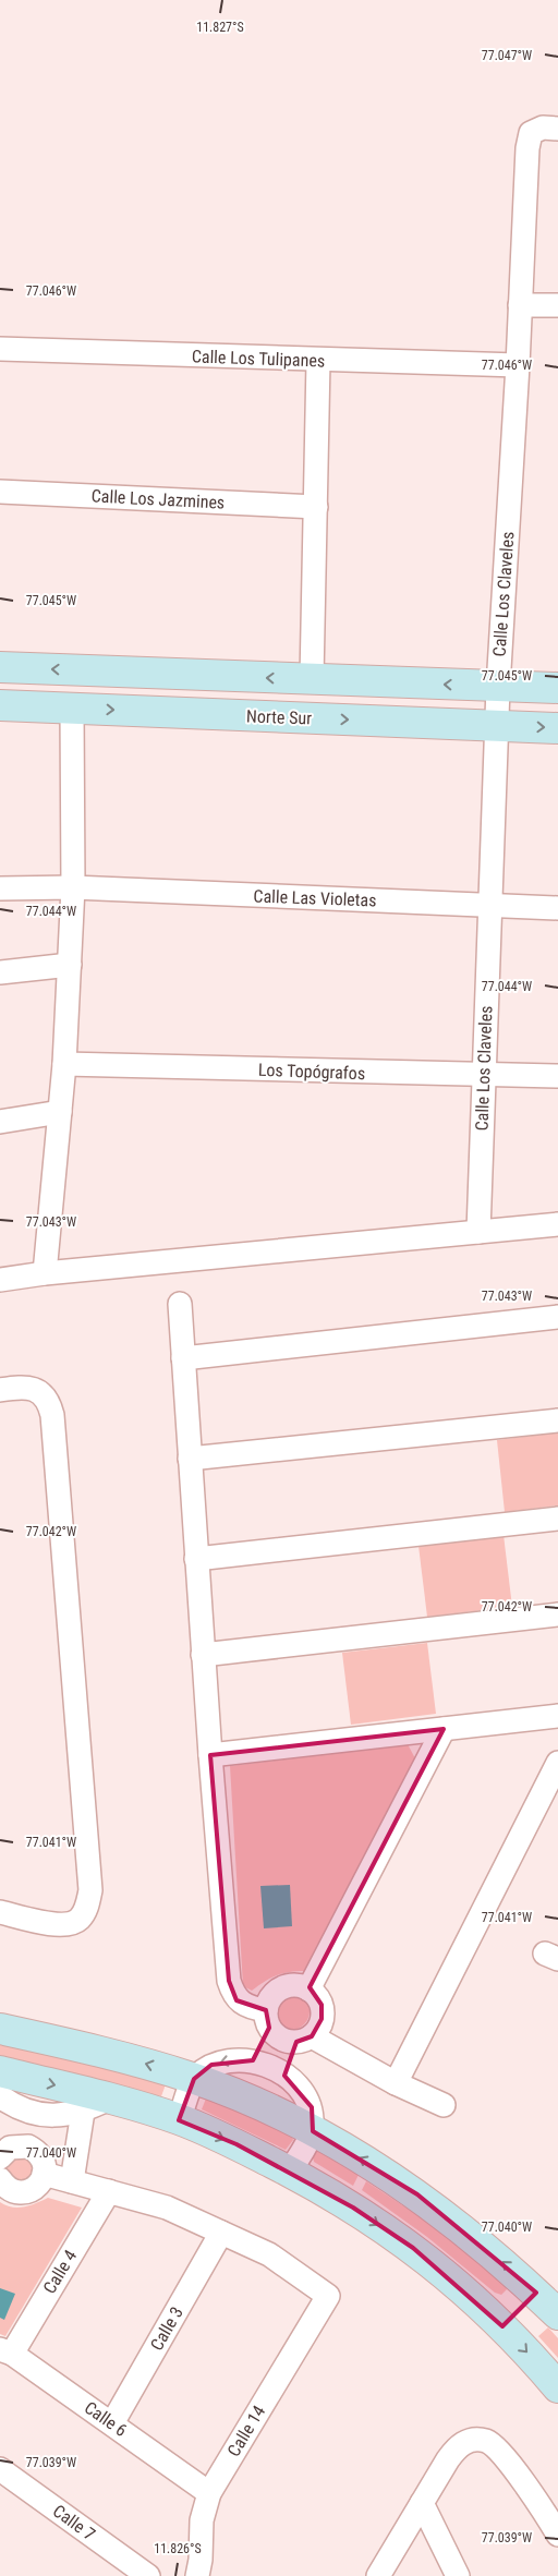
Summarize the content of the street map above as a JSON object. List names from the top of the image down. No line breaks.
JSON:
{"streets":{"street":["Calle Los Tulipanes","Calle Los Jazmines","Calle Los Claveles","Norte Sur","Calle Las Violetas","Los Topógrafos","Calle 4","Calle 3","Calle 6","Calle 14","Calle 7"]},"crossings":[["Calle Los Tulipanes","Calle Los Claveles"],["Calle Los Claveles","Norte Sur"],["Calle Los Claveles","Calle Las Violetas"],["Calle Los Claveles","Los Topógrafos"],["Calle 4","Calle 6"],["Calle 3","Calle 6"],["Calle 3","Calle 14"],["Calle 6","Calle 14"]],"coordinates":["11.827°S","77.047°W","77.046°W","77.045°W","77.044°W","77.043°W","77.042°W","77.041°W","77.040°W","77.039°W","11.826°S"]}
